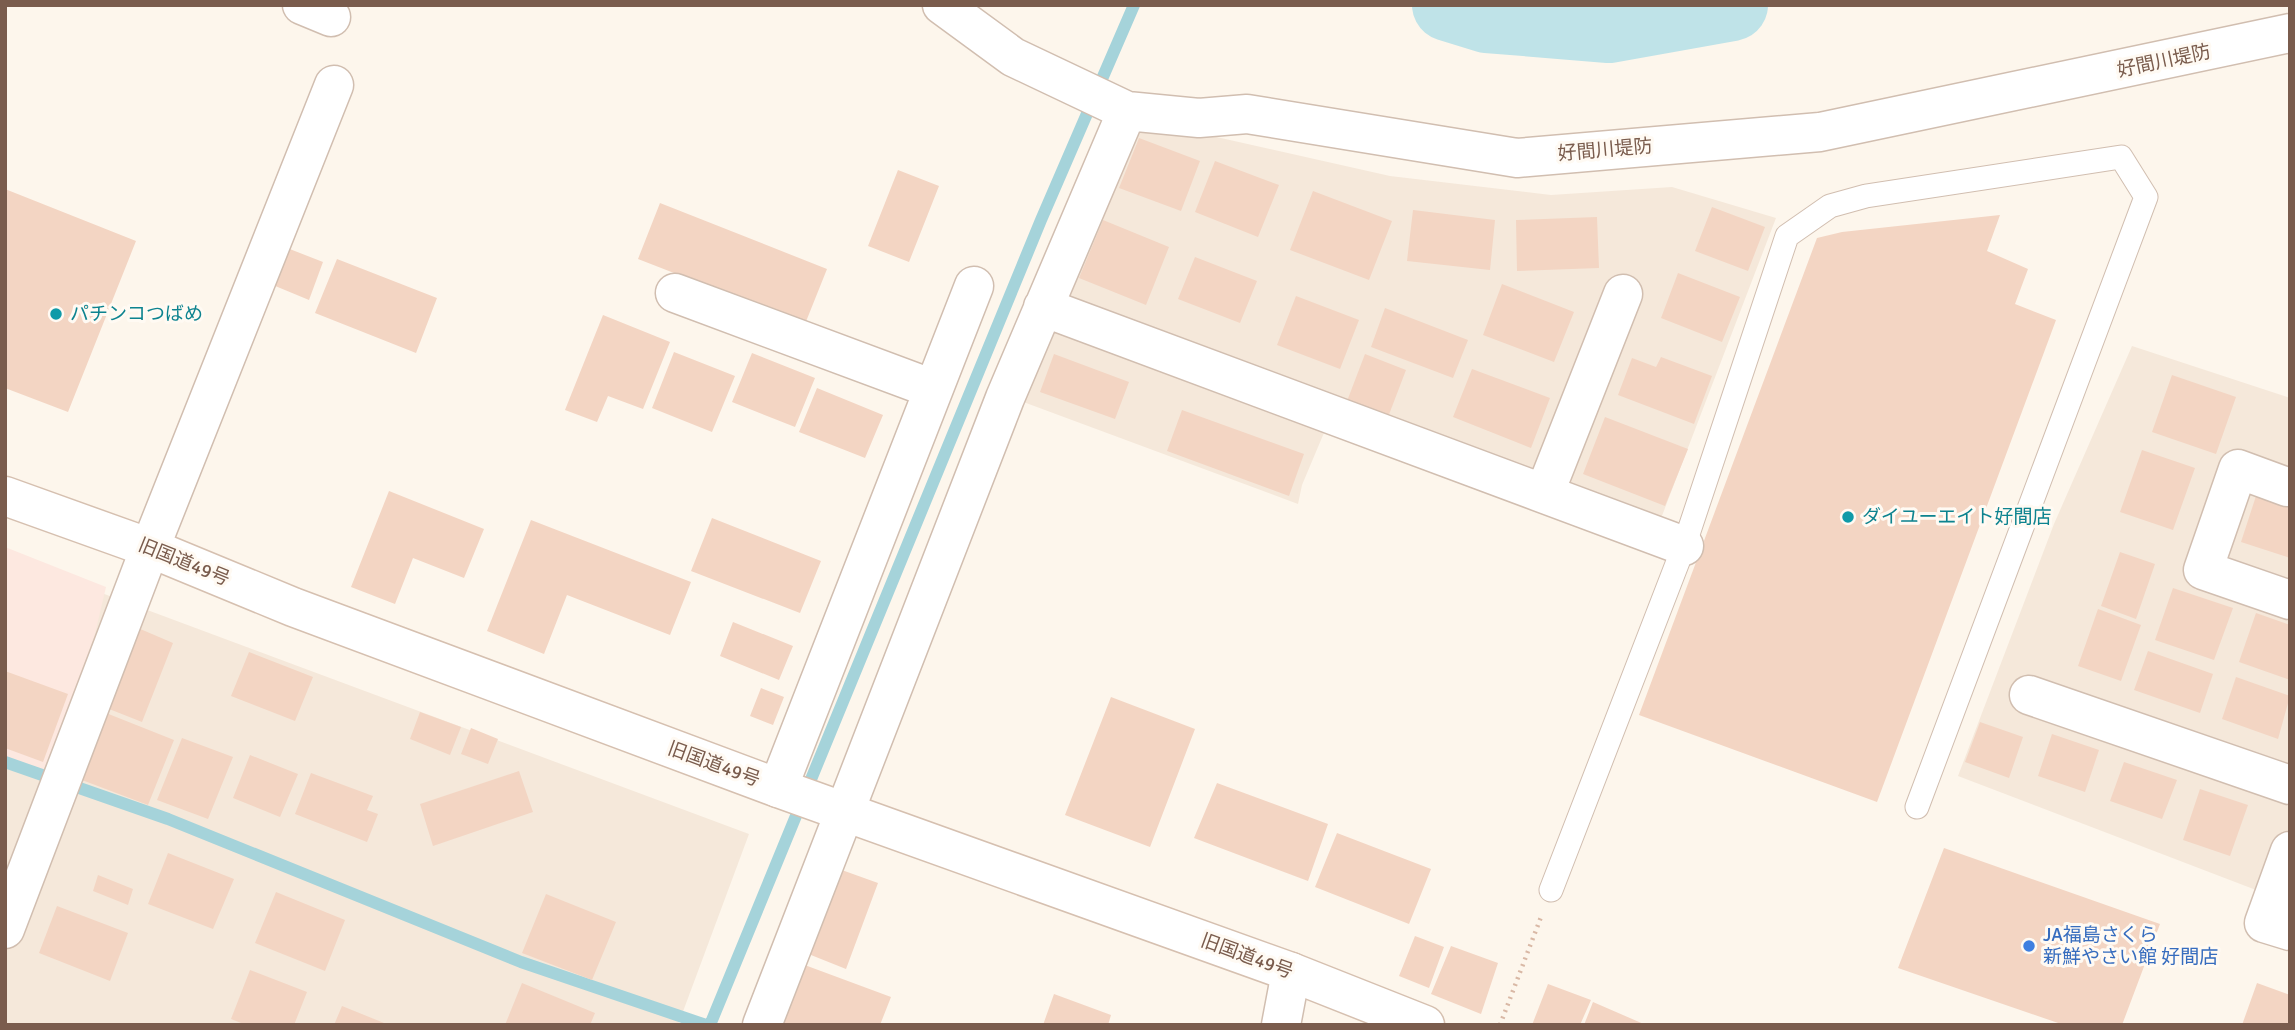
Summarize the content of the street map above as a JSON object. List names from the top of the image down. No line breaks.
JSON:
{"streets":{"street":["好間川堤防","旧国道49号"]},"places":["パチンコつばめ","ダイユーエイト好間店","JA福島さくら 新鮮やさい館 好間店"]}
